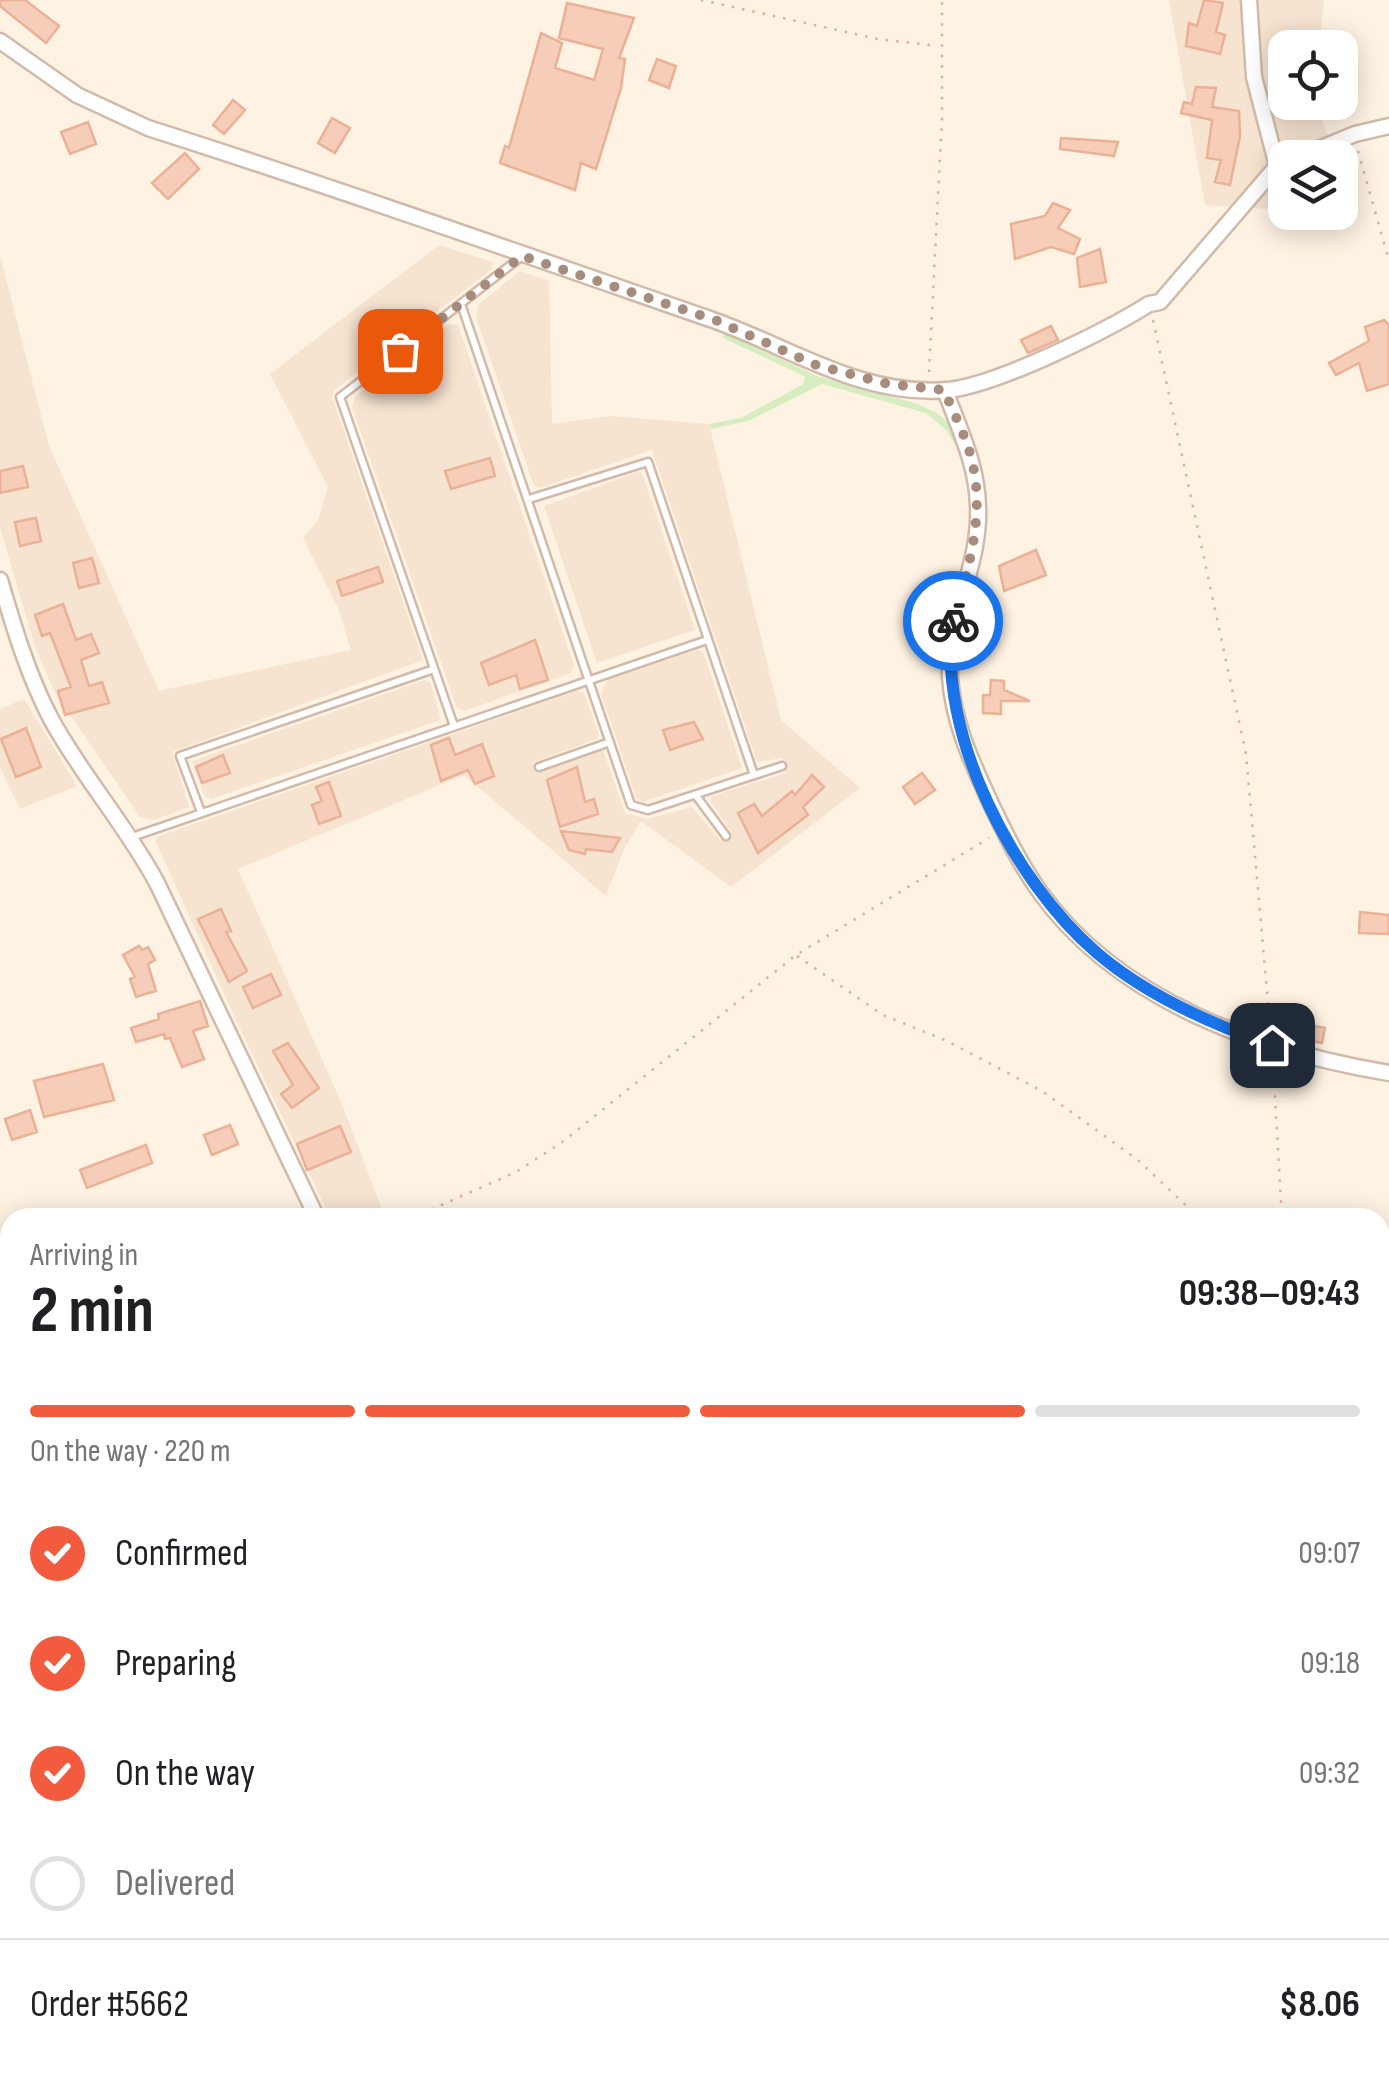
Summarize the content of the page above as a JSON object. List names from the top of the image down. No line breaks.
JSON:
{"page":{"heading":["2 min","Arriving in","09:38–09:43"],"panel":["Order #5662","$8.06"],"bar":"On the way · 220 m","list":[["Confirmed","09:07"],["Preparing","09:18"],["On the way","09:32"],"Delivered"]}}
